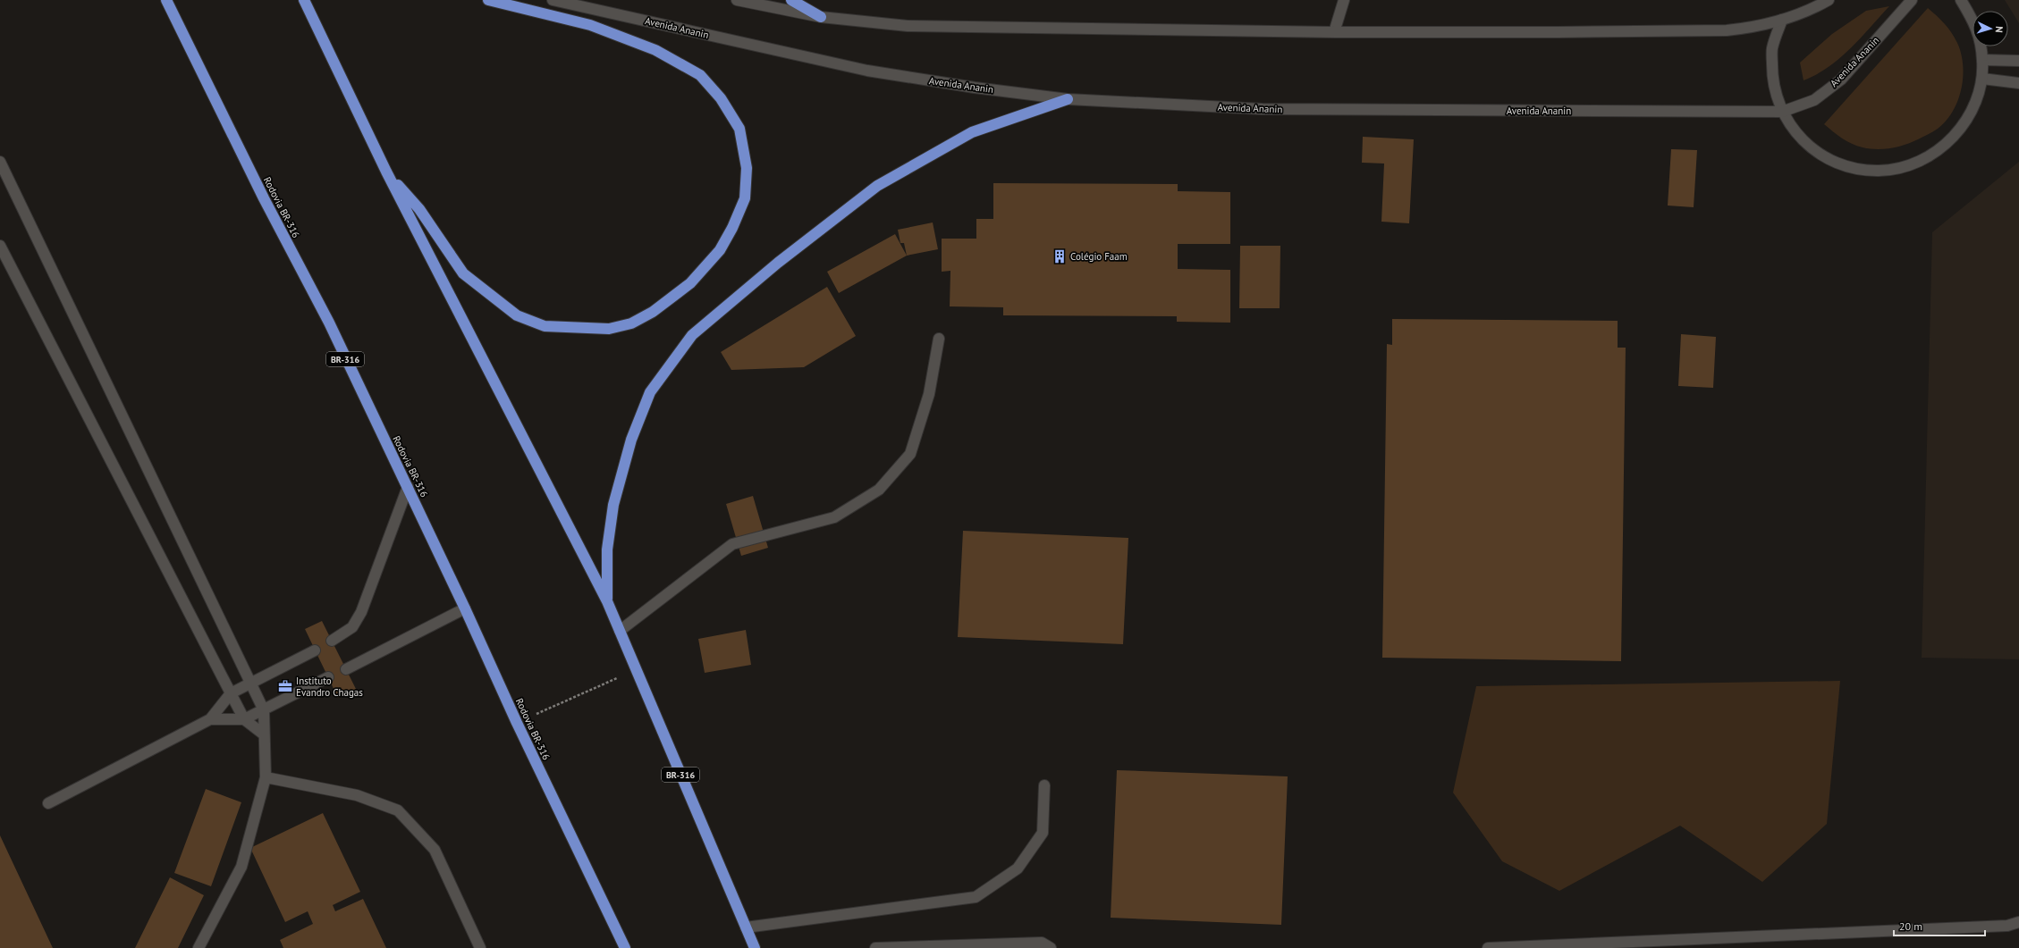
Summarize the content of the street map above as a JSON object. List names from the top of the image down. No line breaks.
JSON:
{"streets":{"highway":["Rodovia BR-316","BR-316"],"main road":["Avenida Ananin"]},"places":{"building":["Colégio Faam"],"office":["Instituto Evandro Chagas"]},"scale_bar":"20 m","north":"right"}
